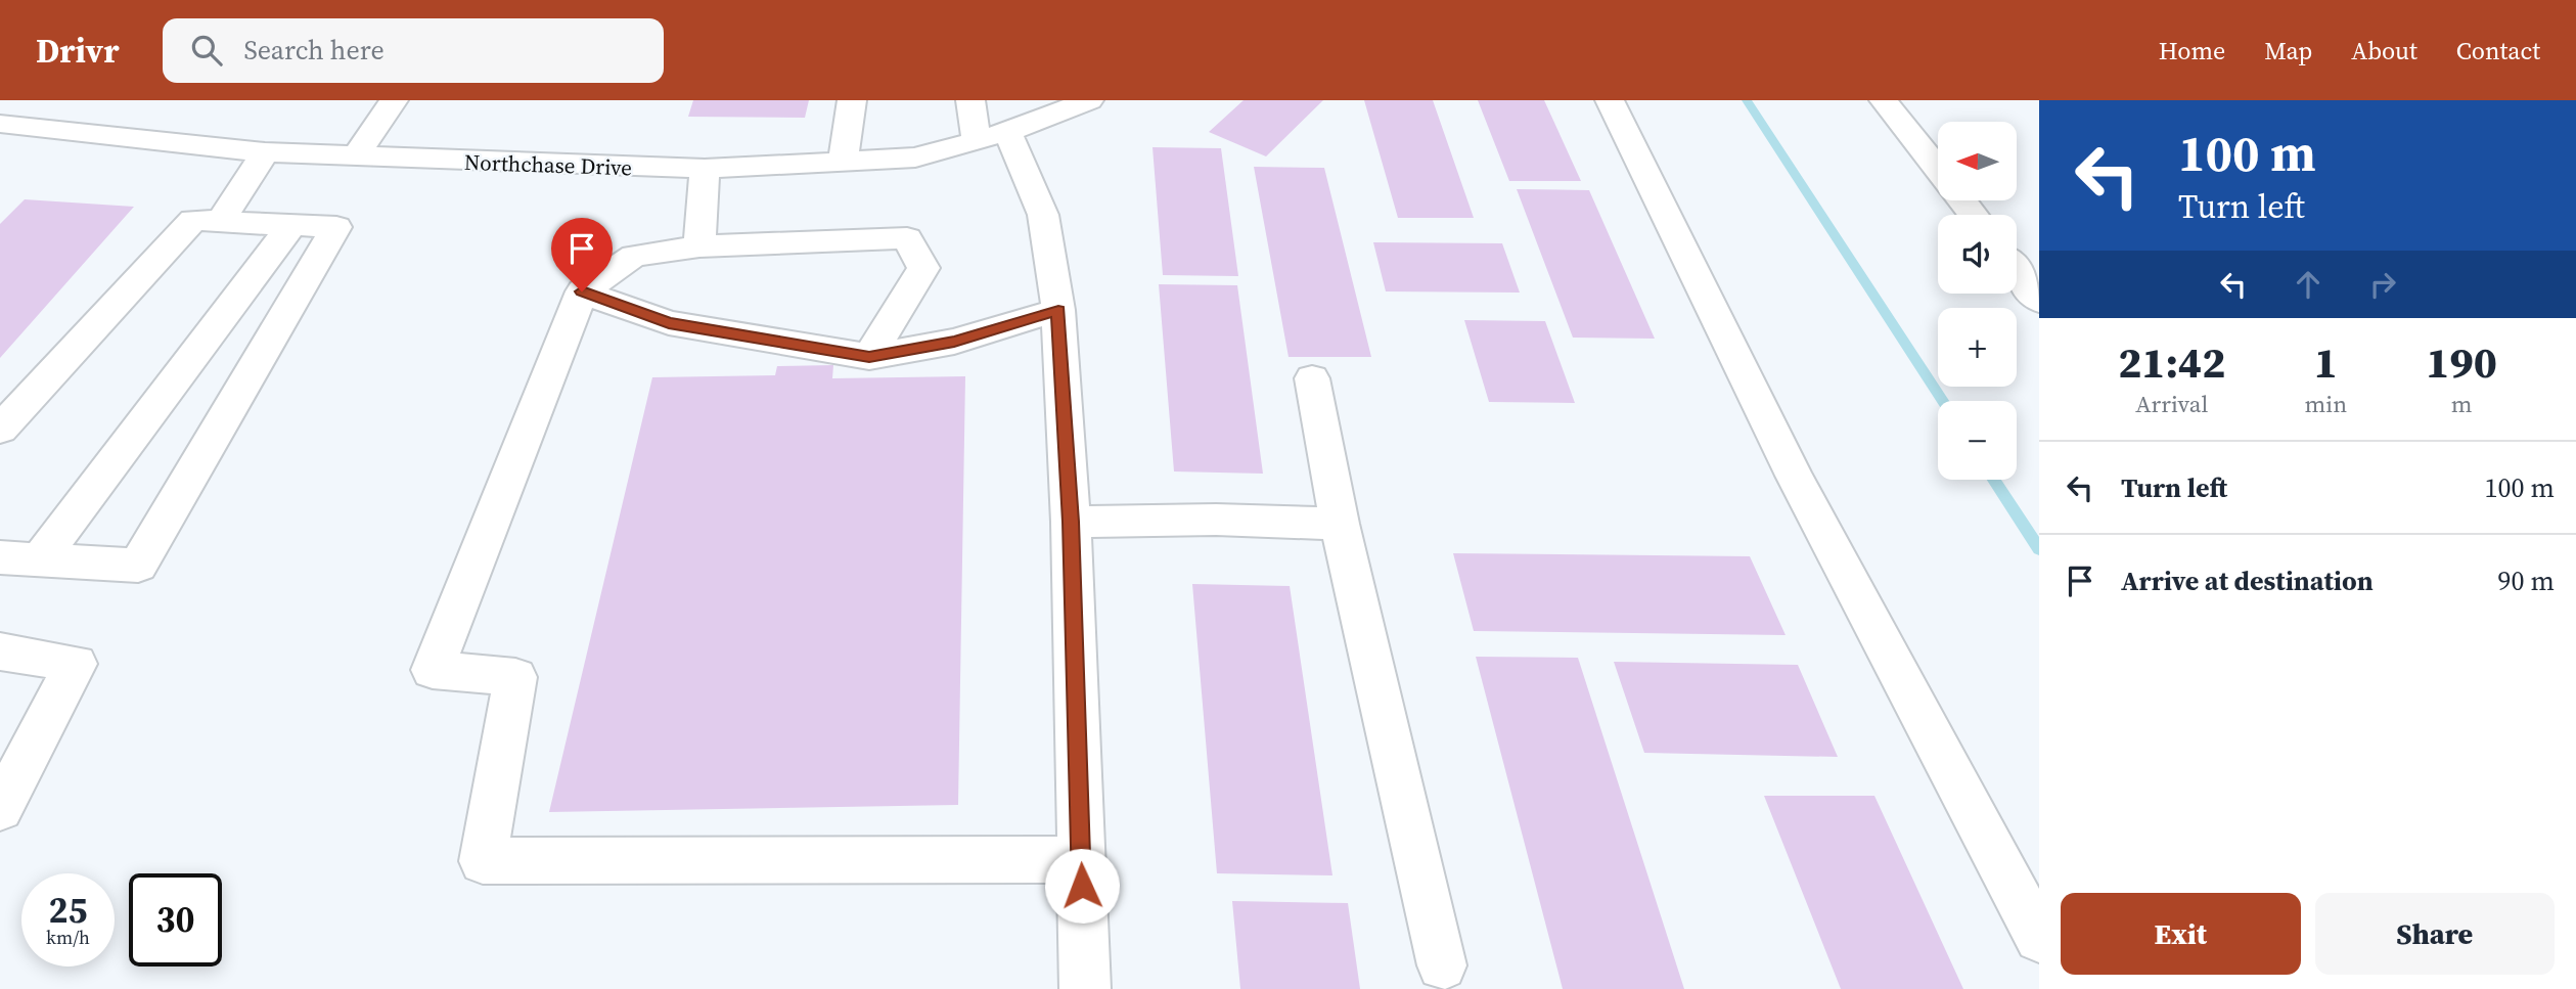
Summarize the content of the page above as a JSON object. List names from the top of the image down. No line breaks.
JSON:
{"streets":{"street":["Northchase Drive"]},"north":"left","page":{"header":"Drivr","search":"Search here","nav":["Home","Map","About","Contact"],"turn":["100 m","Turn left"],"map_buttons":["+","−"],"eta":["21:42","Arrival","1","min","190","m"],"list":[{"name":"Turn left","value":"100 m"},{"name":"Arrive at destination","value":"90 m"}],"speed":"25 km/h","limit":"30","buttons":["Exit","Share"]}}
